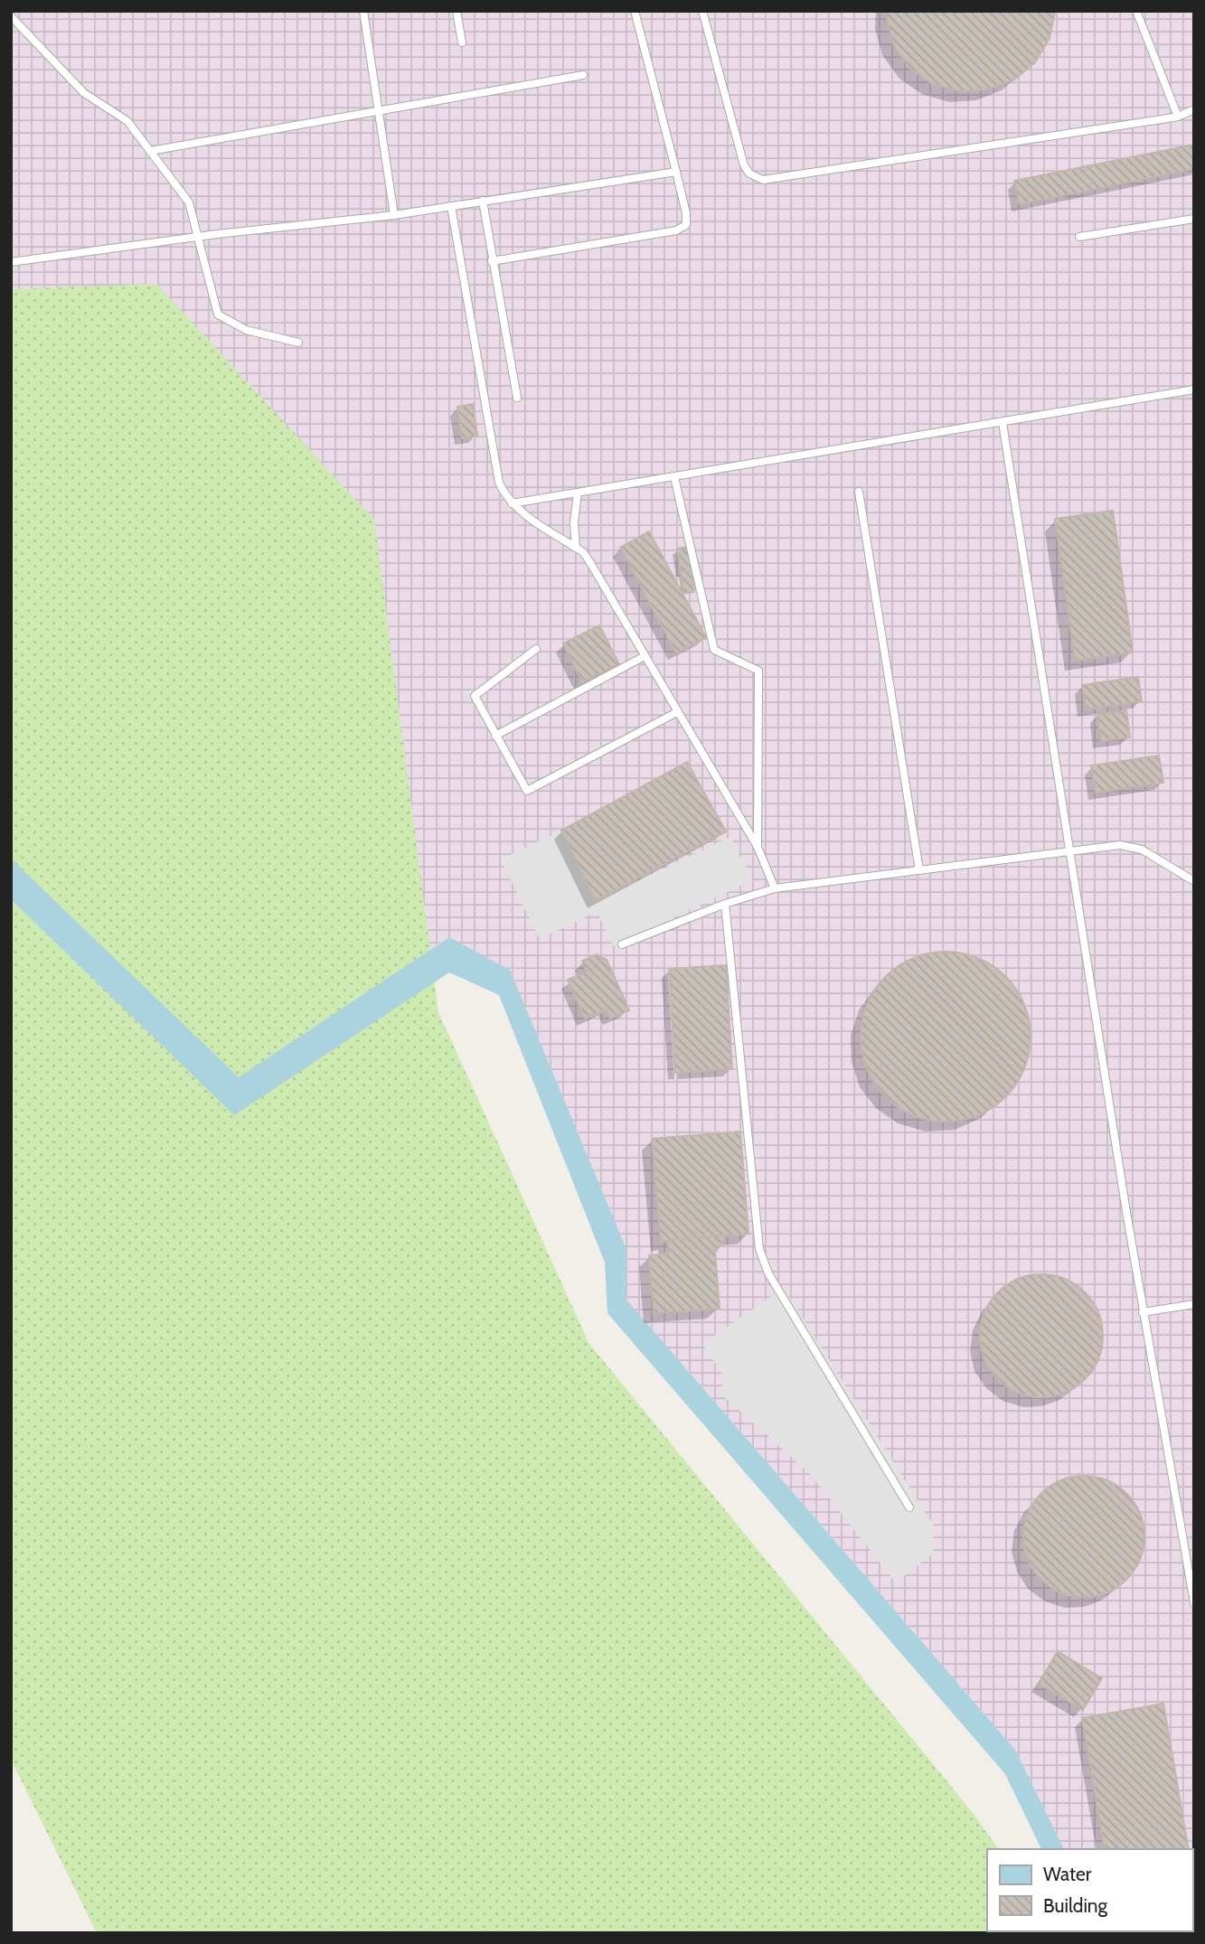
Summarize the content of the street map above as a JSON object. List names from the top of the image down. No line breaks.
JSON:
{"legend":["Water","Building"]}
